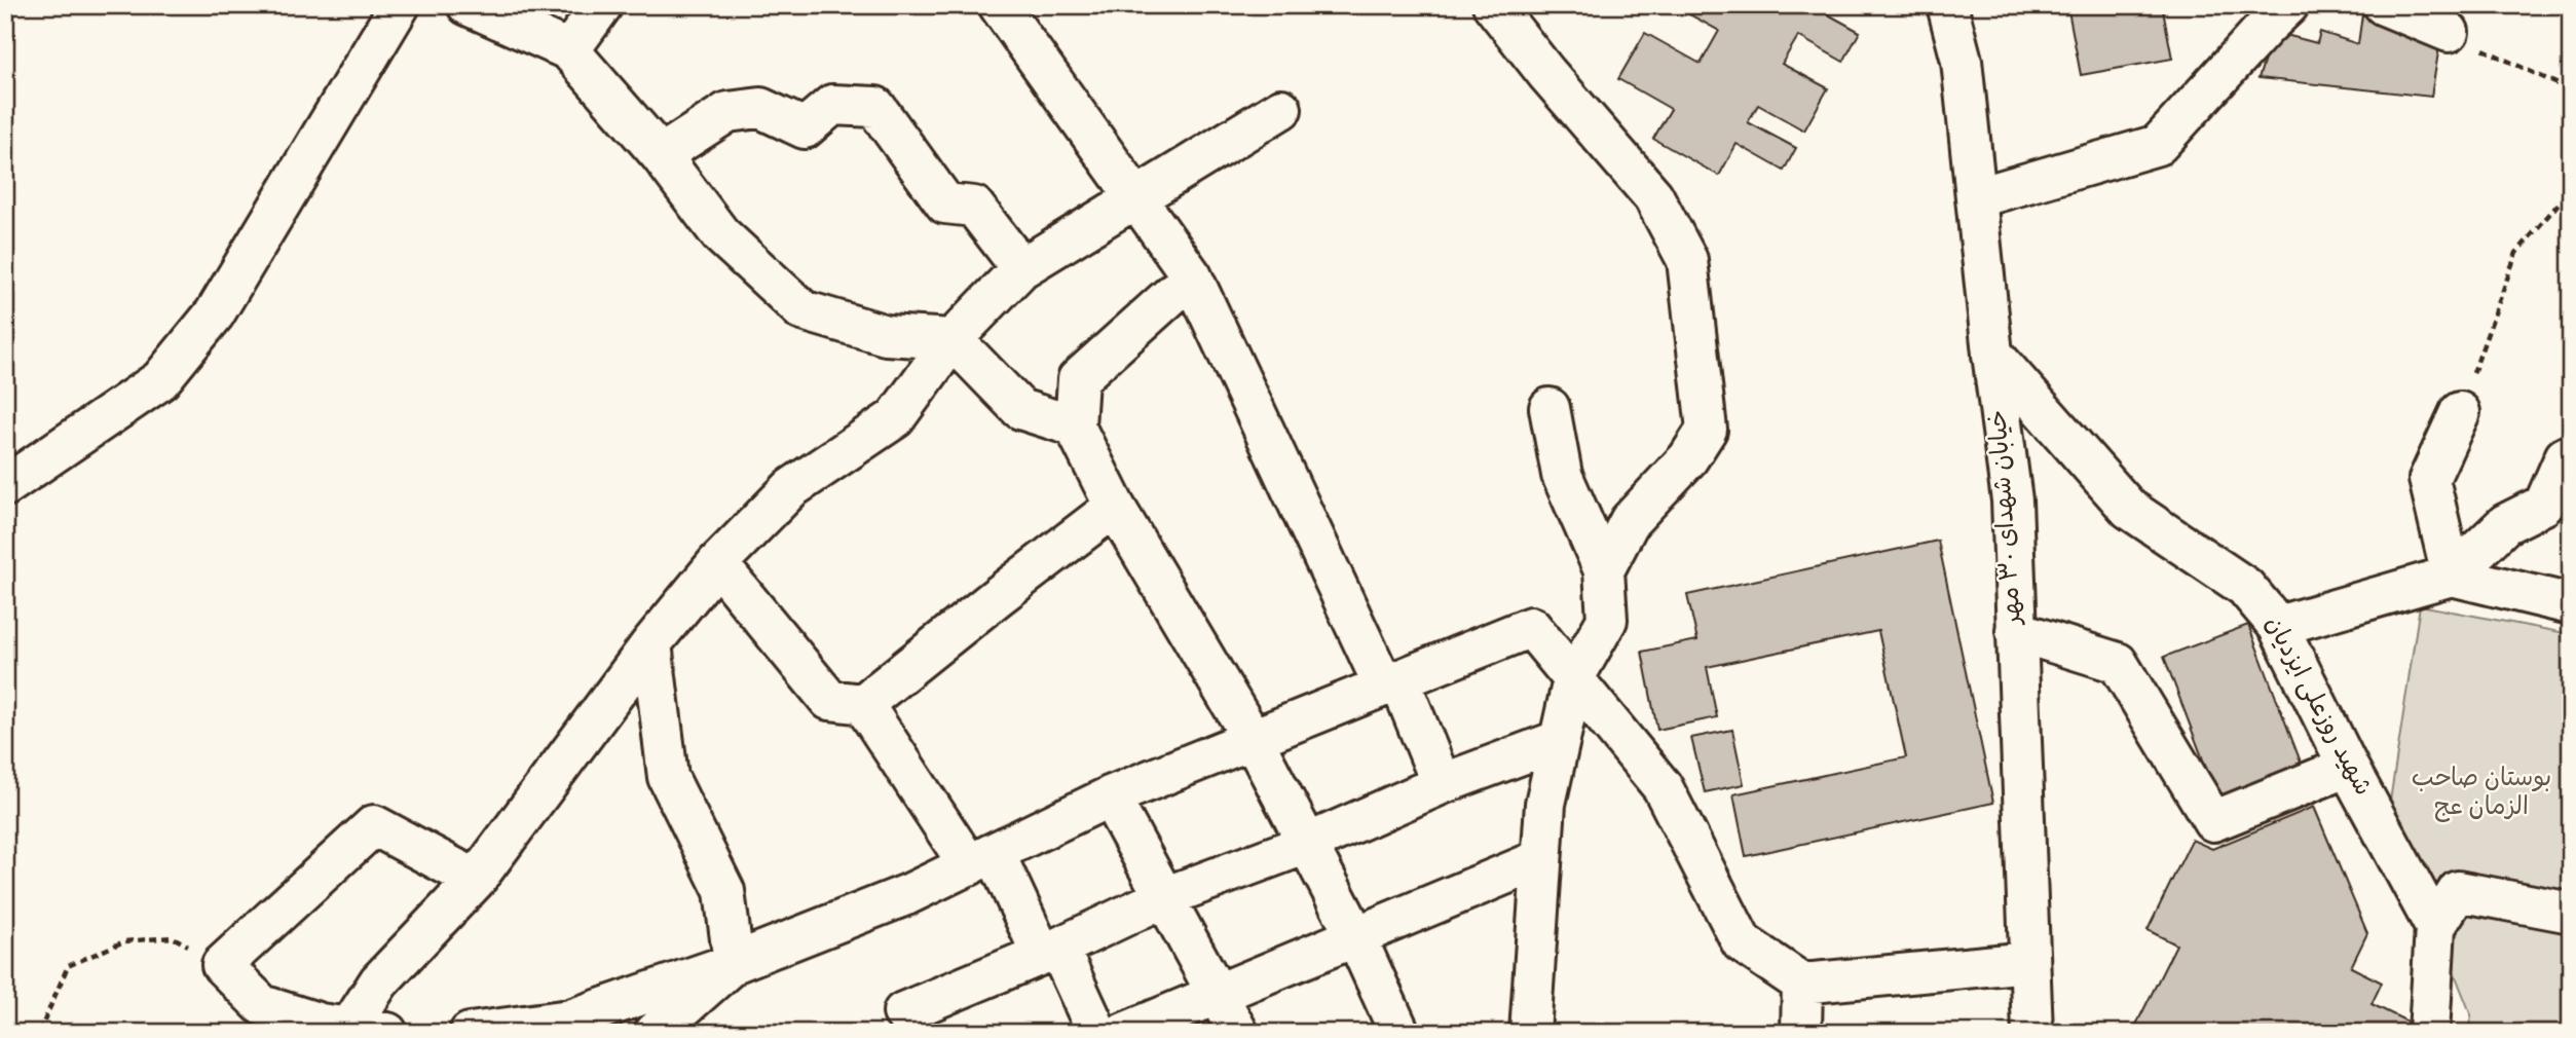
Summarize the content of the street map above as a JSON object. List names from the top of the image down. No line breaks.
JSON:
{"streets":{"street":["خیابان شهدای ۳۰ مهر","شهید روزعلی ایزدیان"]},"crossings":[["خیابان شهدای ۳۰ مهر","شهید روزعلی ایزدیان"]],"parks":["بوستان صاحب الزمان عج"]}
